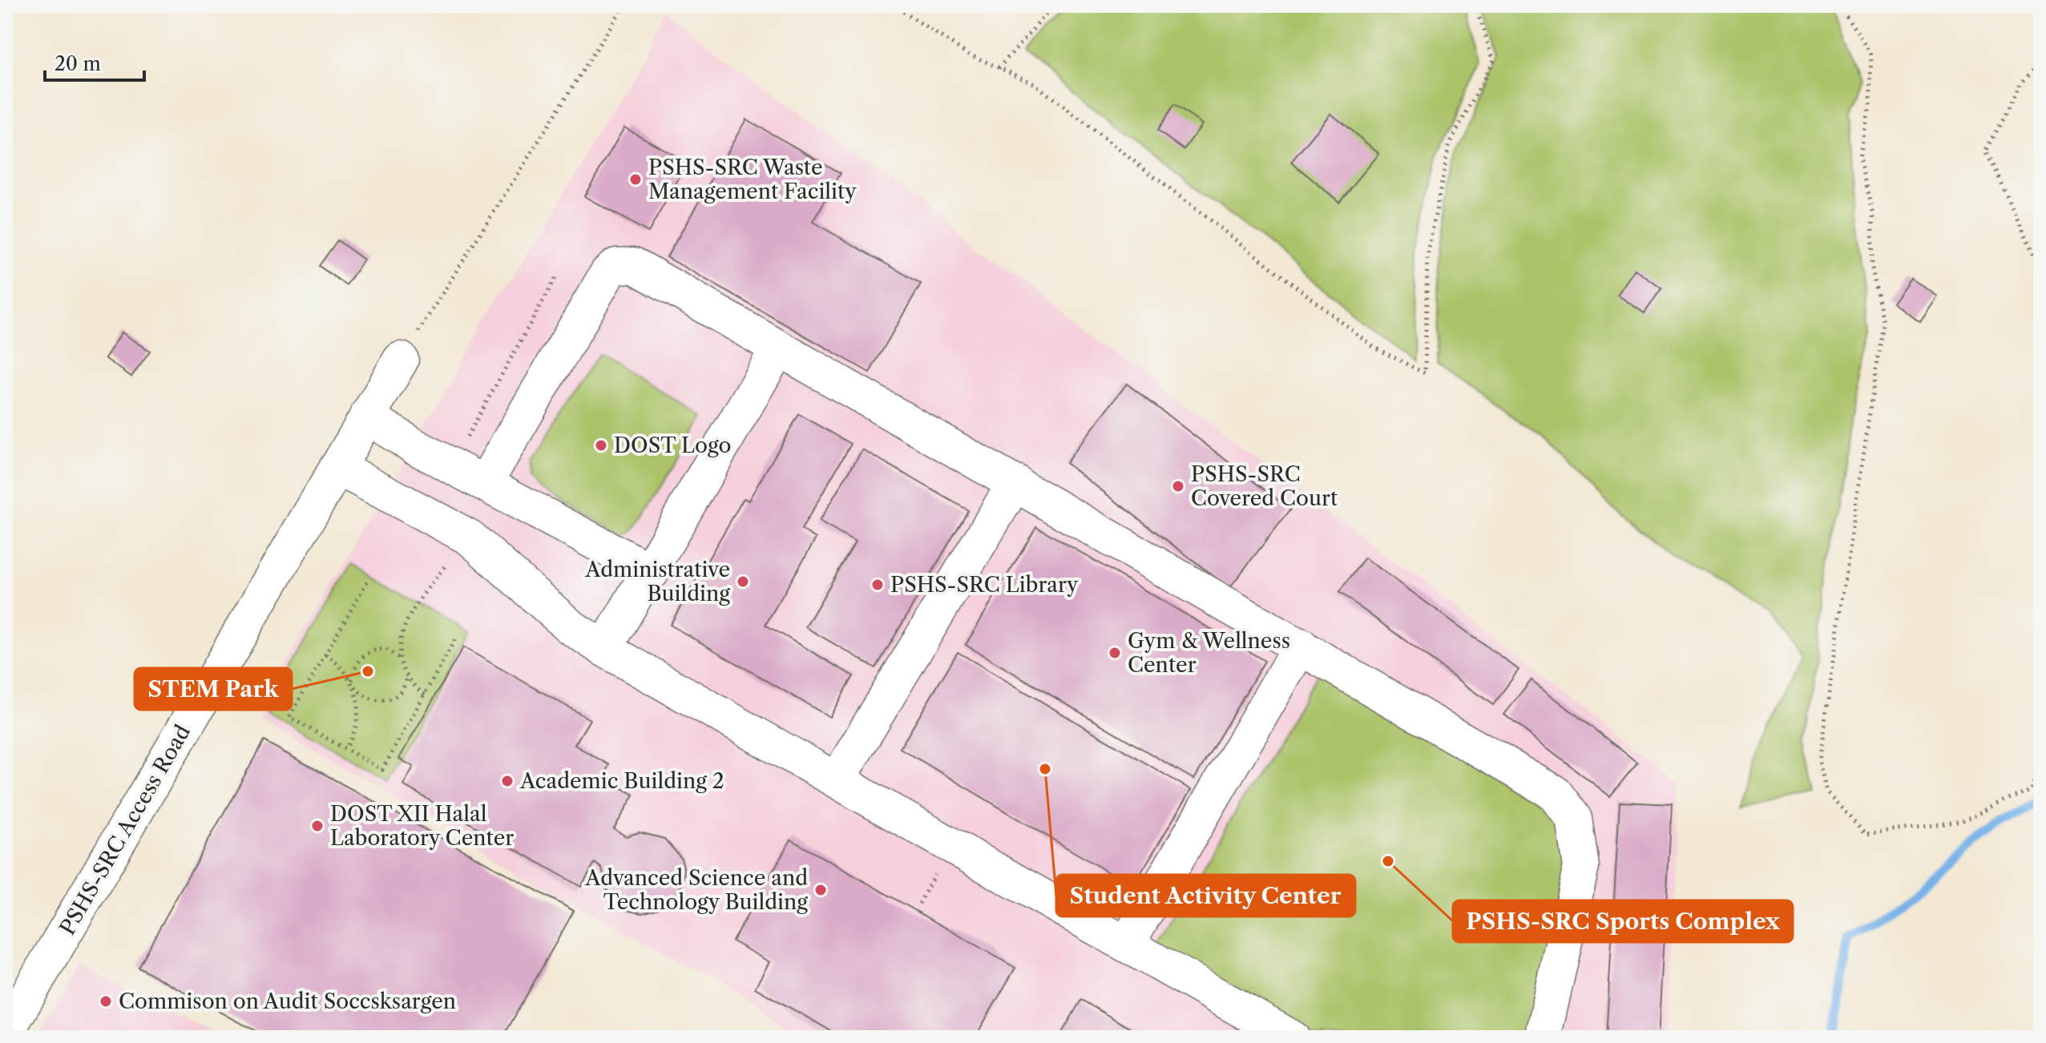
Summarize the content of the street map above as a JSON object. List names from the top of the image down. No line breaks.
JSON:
{"streets":{"street":["PSHS-SRC Access Road"]},"places":["PSHS-SRC Waste Management Facility","DOST Logo","PSHS-SRC Covered Court","Administrative Building","PSHS-SRC Library","Gym & Wellness Center","STEM Park","Student Activity Center","Academic Building 2","DOST XII Halal Laboratory Center","PSHS-SRC Sports Complex","Advanced Science and Technology Building","Commison on Audit Soccsksargen"],"scale_bar":"20 m"}
